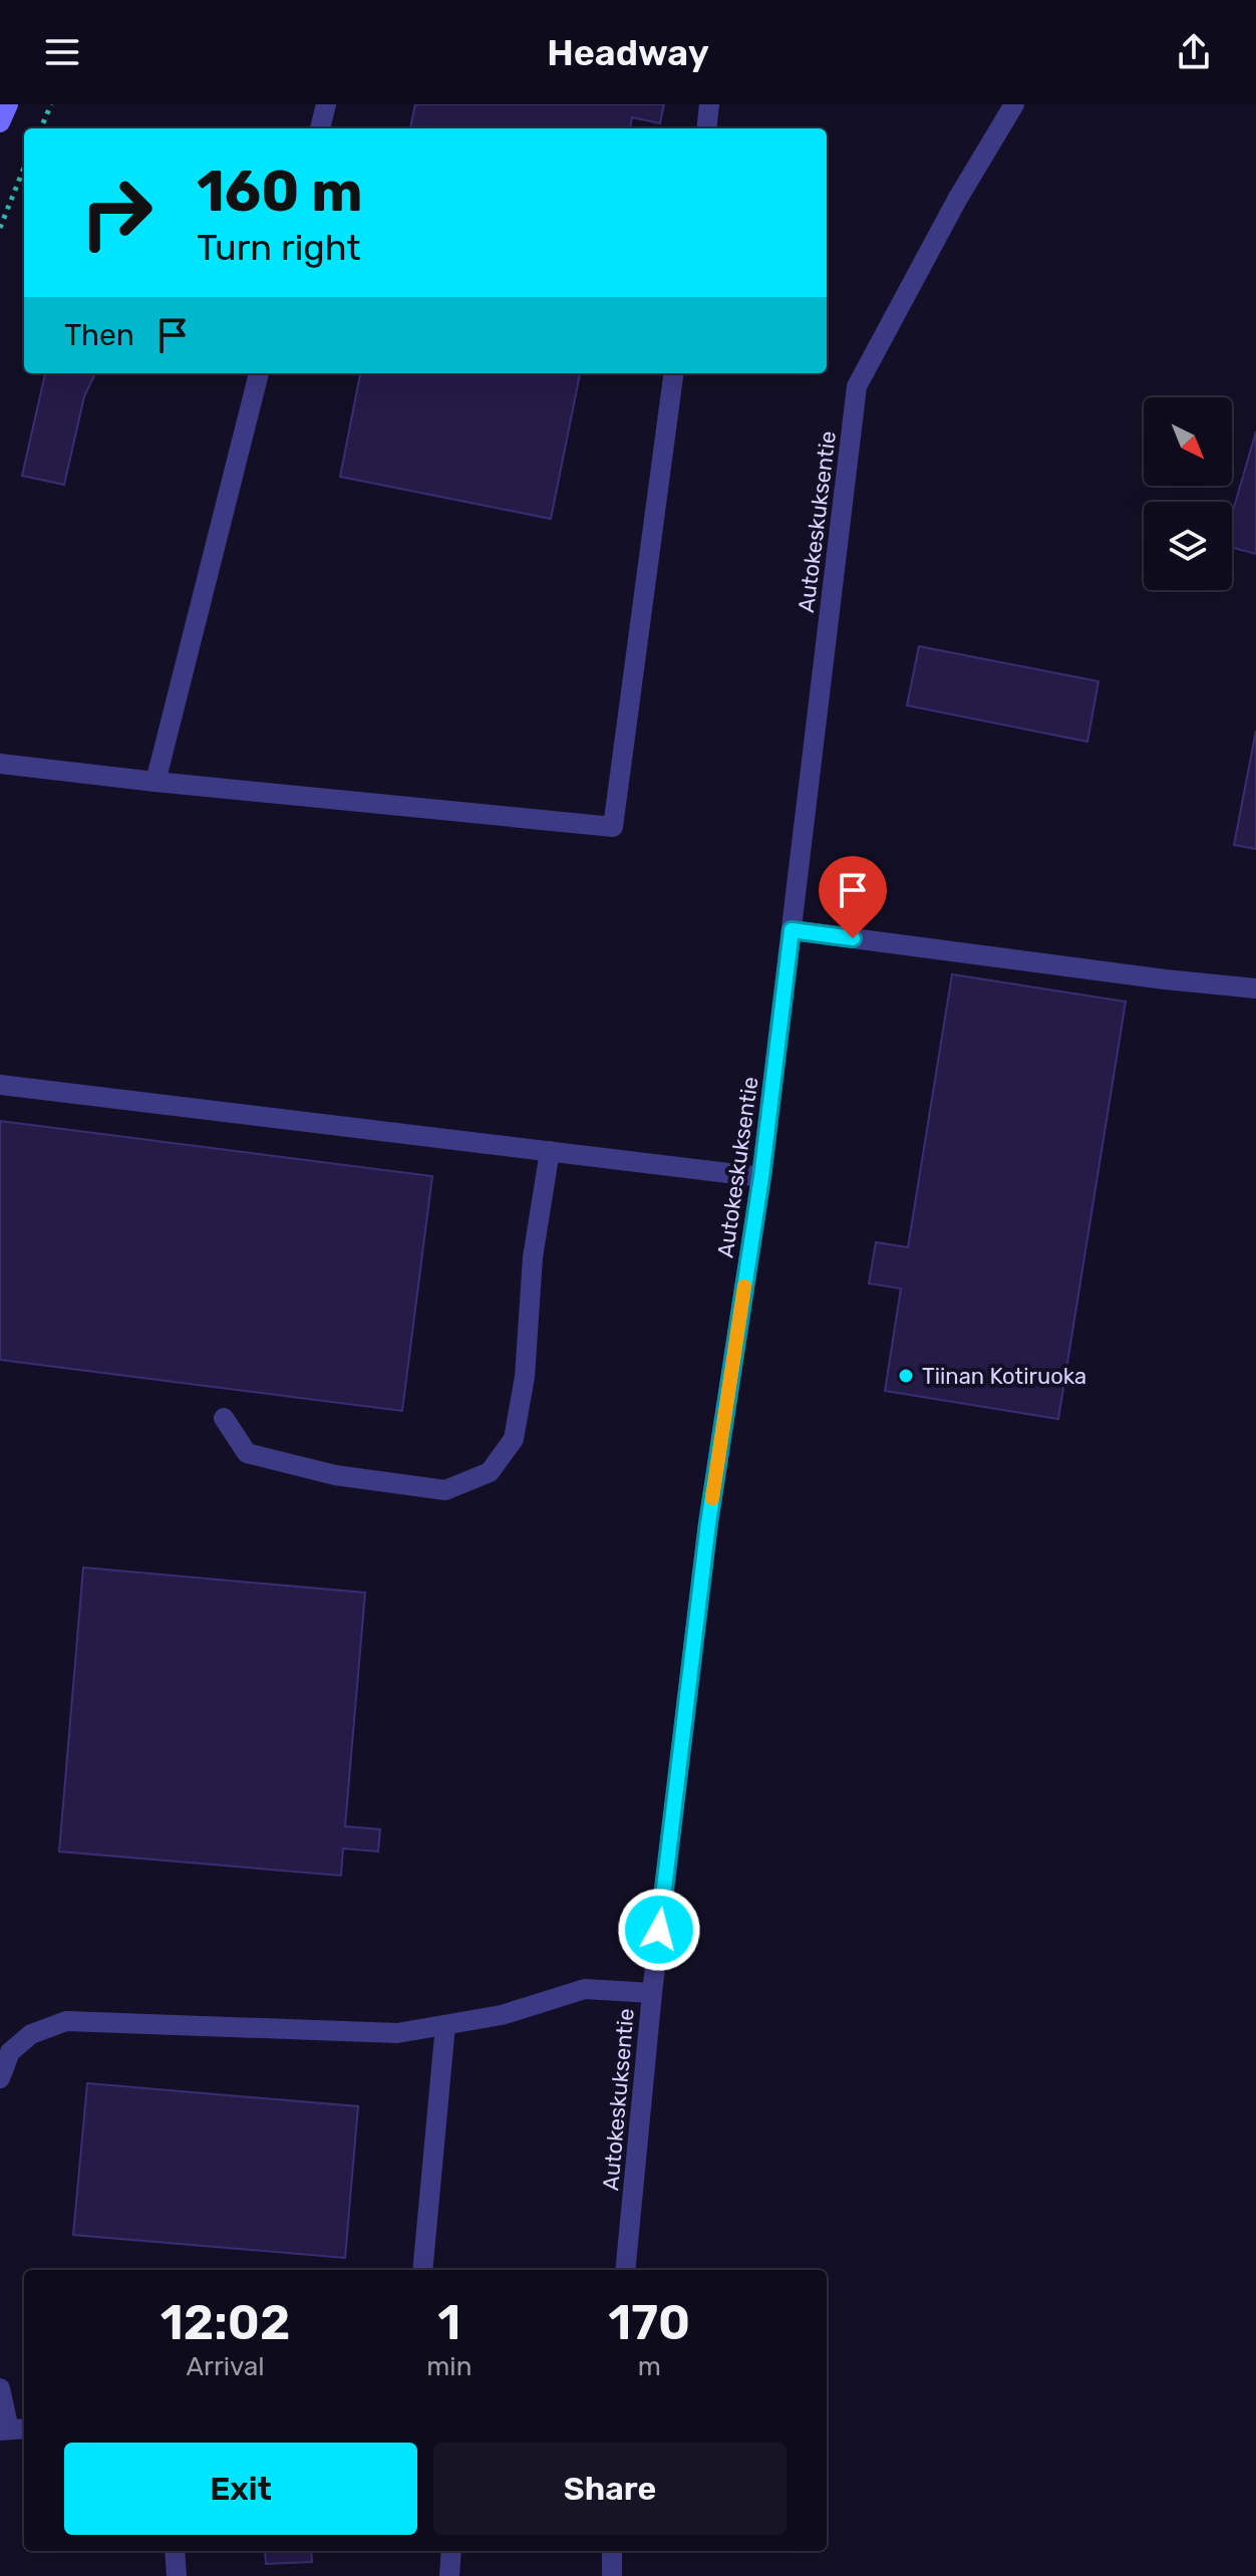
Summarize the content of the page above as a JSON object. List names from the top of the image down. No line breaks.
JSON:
{"streets":{"street":["Autokeskuksentie"]},"places":["Tiinan Kotiruoka"],"north":"bottom right","page":{"header":"Headway","turn":["160 m","Turn right"],"then":"Then","eta":["12:02","Arrival","1","min","170","m"],"buttons":["Exit","Share"]}}
